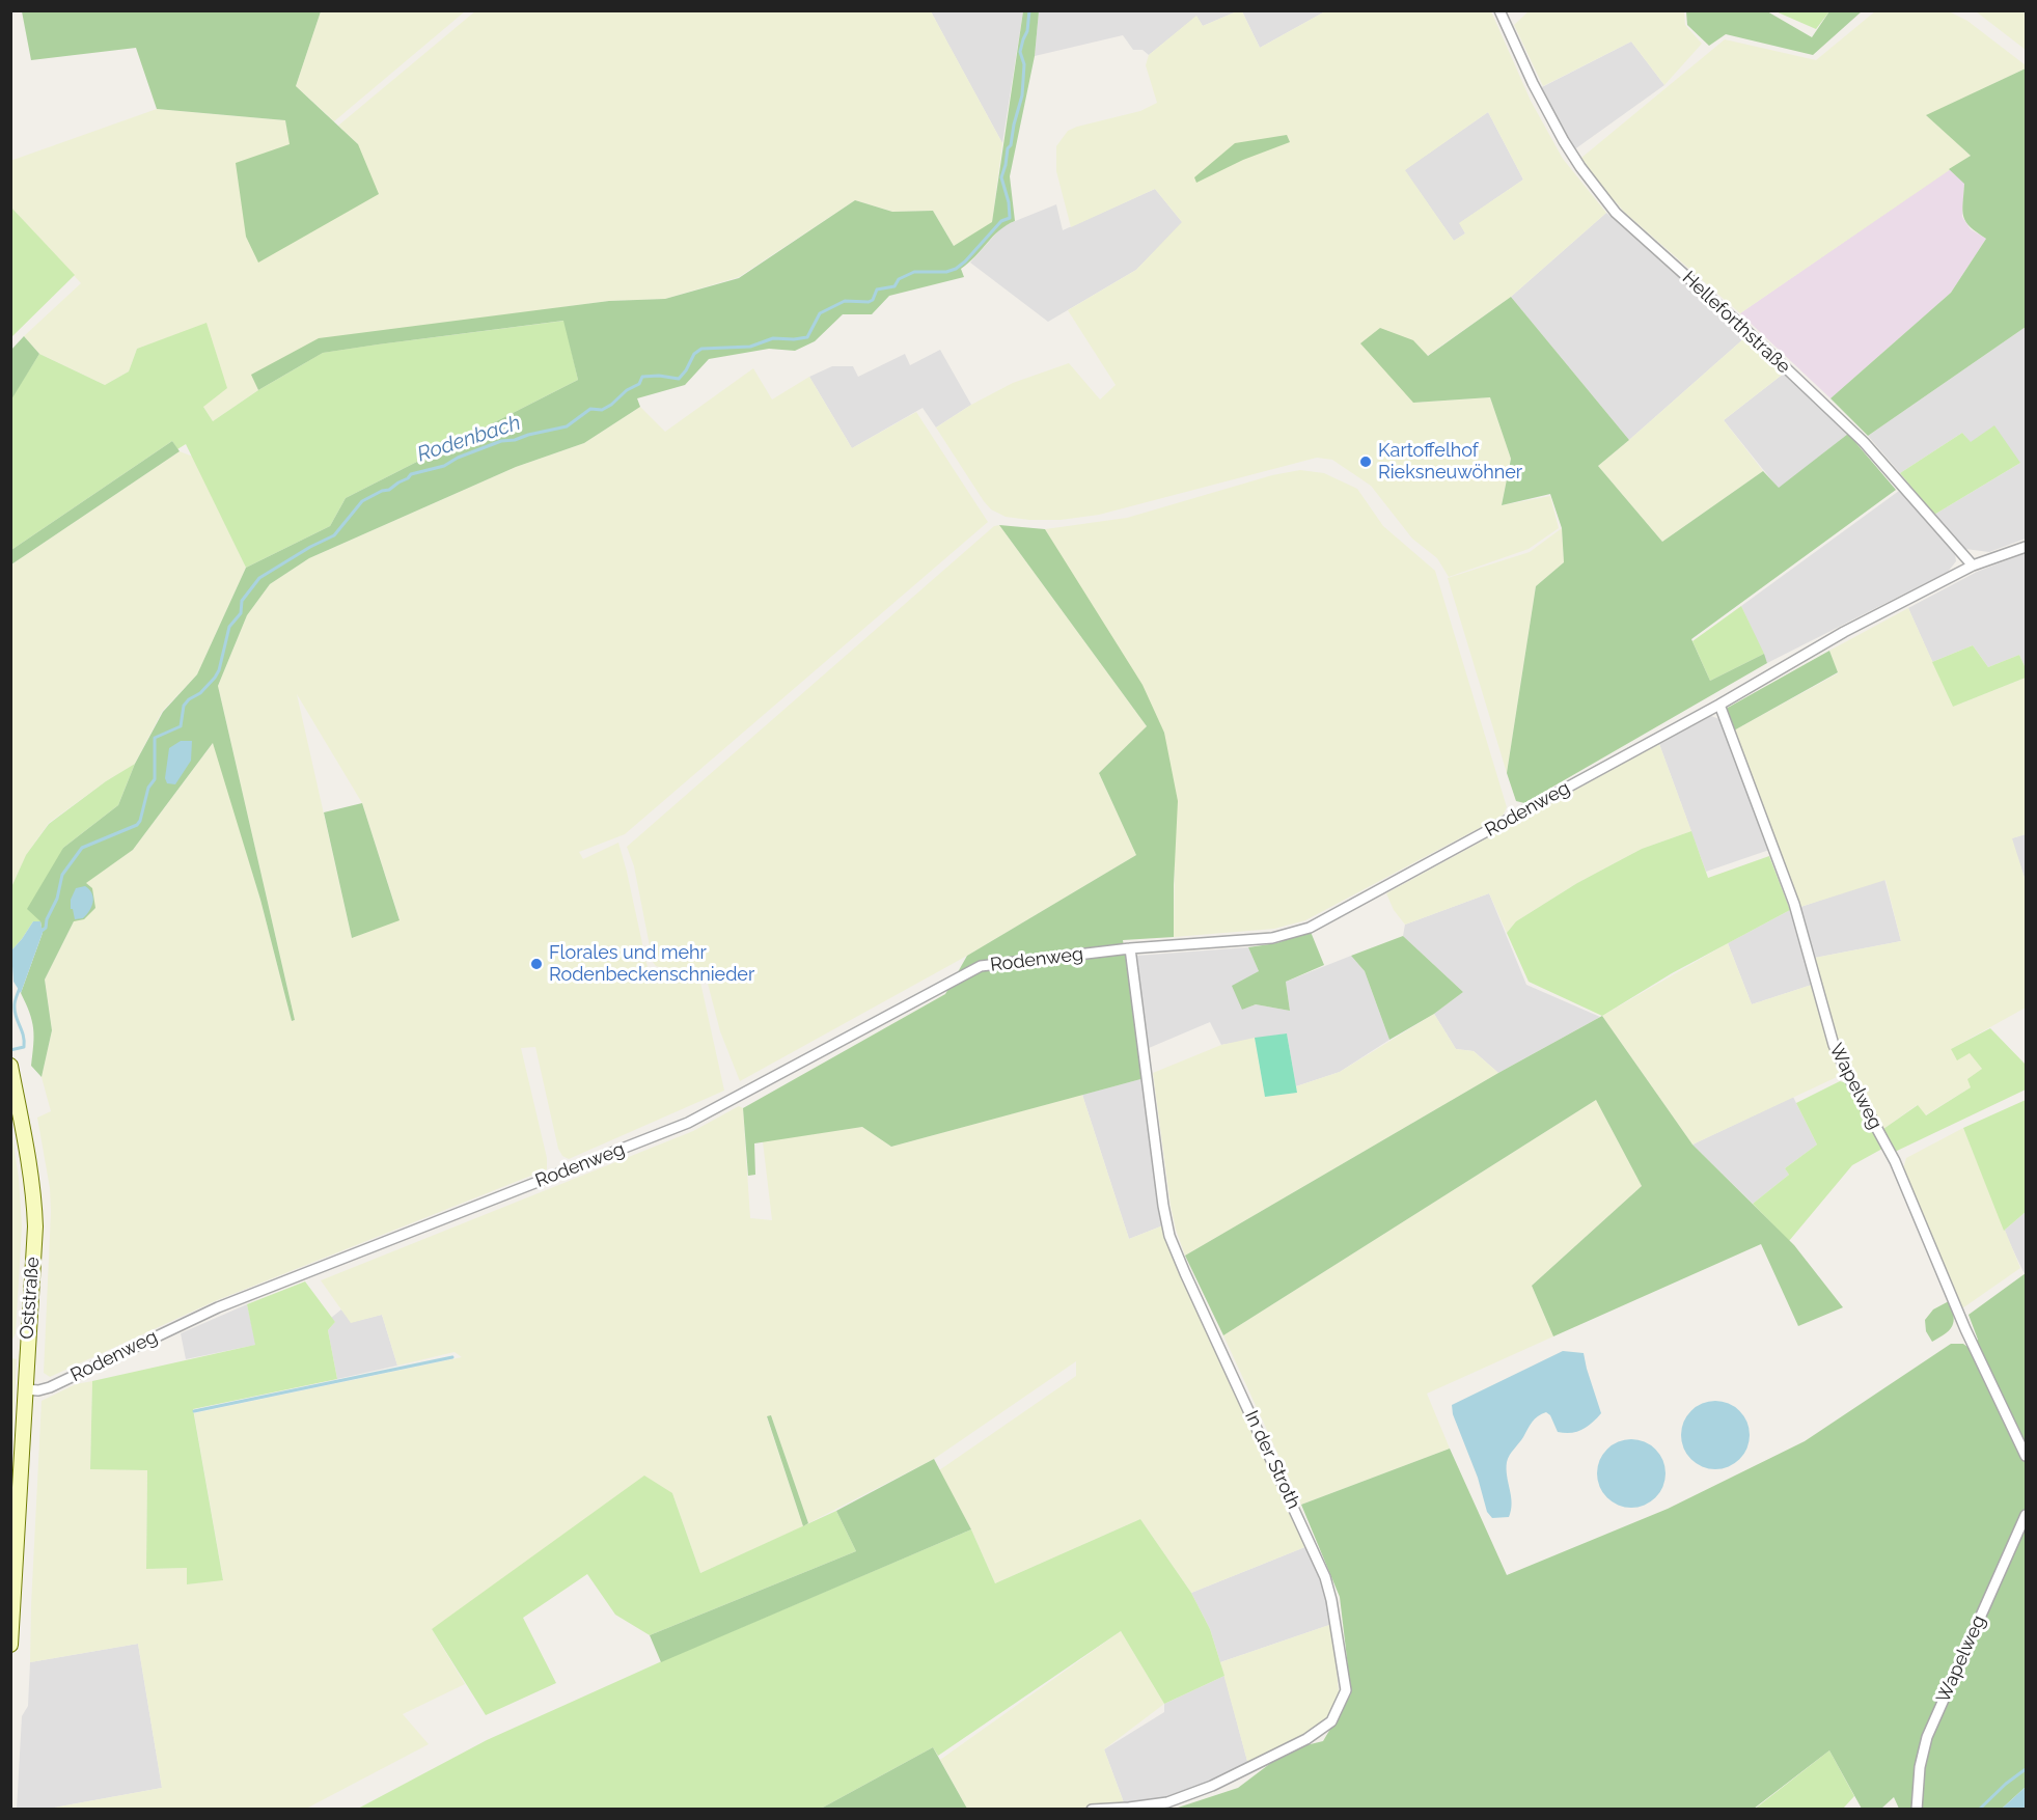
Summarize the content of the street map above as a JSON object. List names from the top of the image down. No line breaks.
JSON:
{"streets":{"main road":["Oststraße"],"street":["Helleforthstraße","Rodenweg","Wapelweg","In der Stroth"]},"crossings":[["Helleforthstraße","Rodenweg"],["Rodenweg","Wapelweg"],["Rodenweg","Oststraße"],["Rodenweg","In der Stroth"]],"water":["Rodenbach"],"places":["Kartoffelhof Rieksneuwöhner","Florales und mehr Rodenbeckenschnieder"]}
